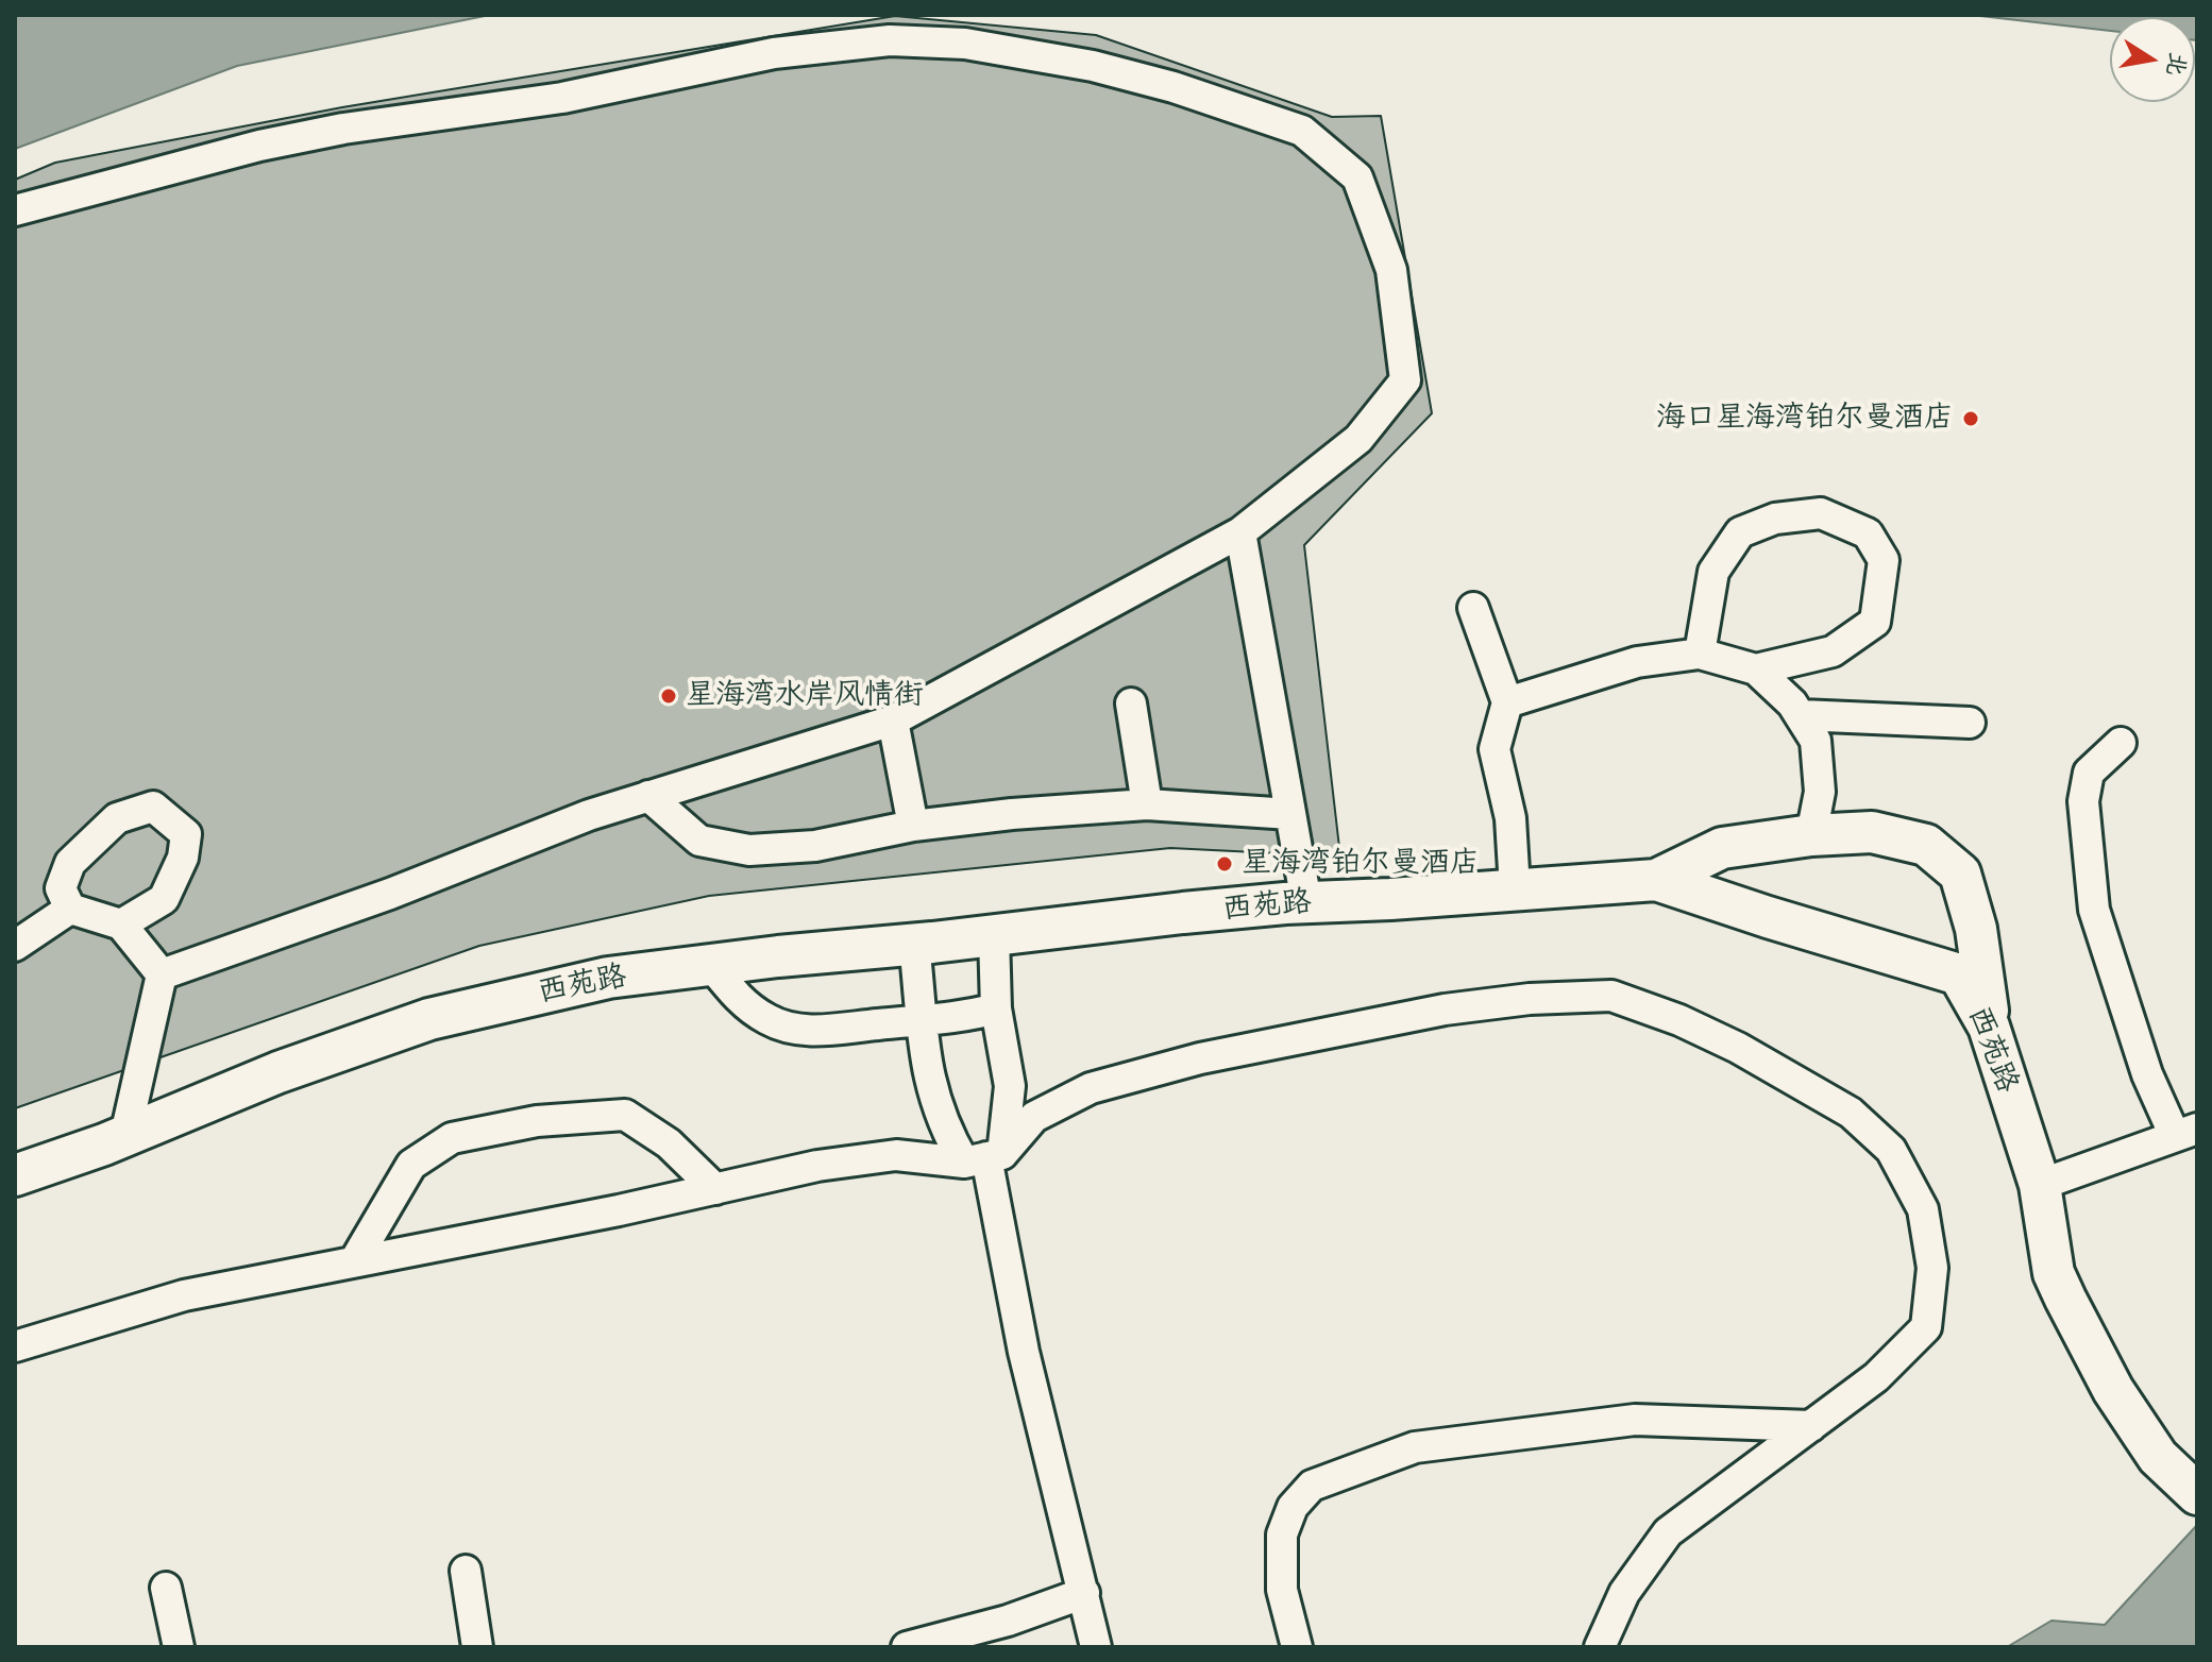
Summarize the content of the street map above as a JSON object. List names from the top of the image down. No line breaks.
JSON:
{"streets":{"main road":["西苑路"]},"places":["海口星海湾铂尔曼酒店","星海湾水岸风情街","星海湾铂尔曼酒店"],"north":"right"}
